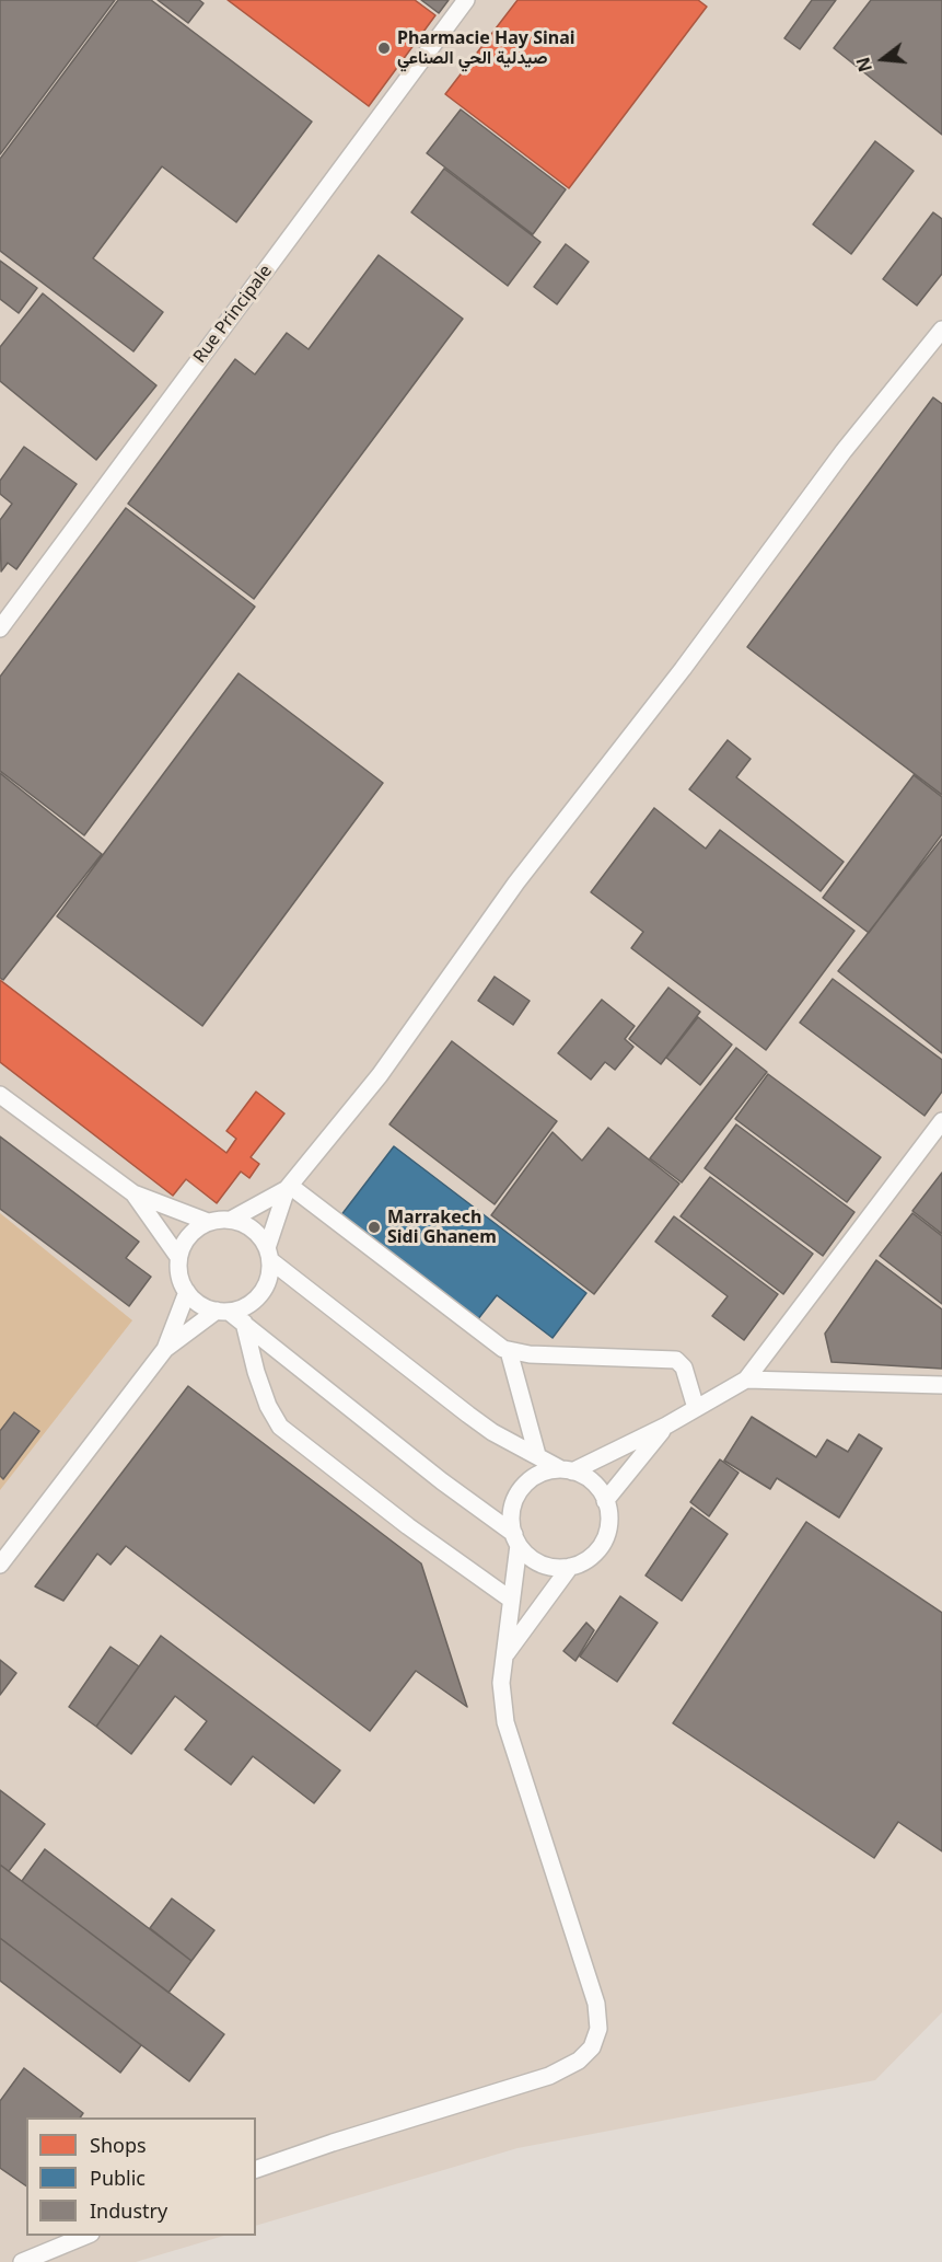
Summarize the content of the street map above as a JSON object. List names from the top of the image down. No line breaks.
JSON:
{"streets":{"street":["Rue Principale"]},"places":["Pharmacie Hay Sinai صيدلية الحي الصناعي","Marrakech Sidi Ghanem"],"legend":["Shops","Public","Industry"],"north":"left"}
